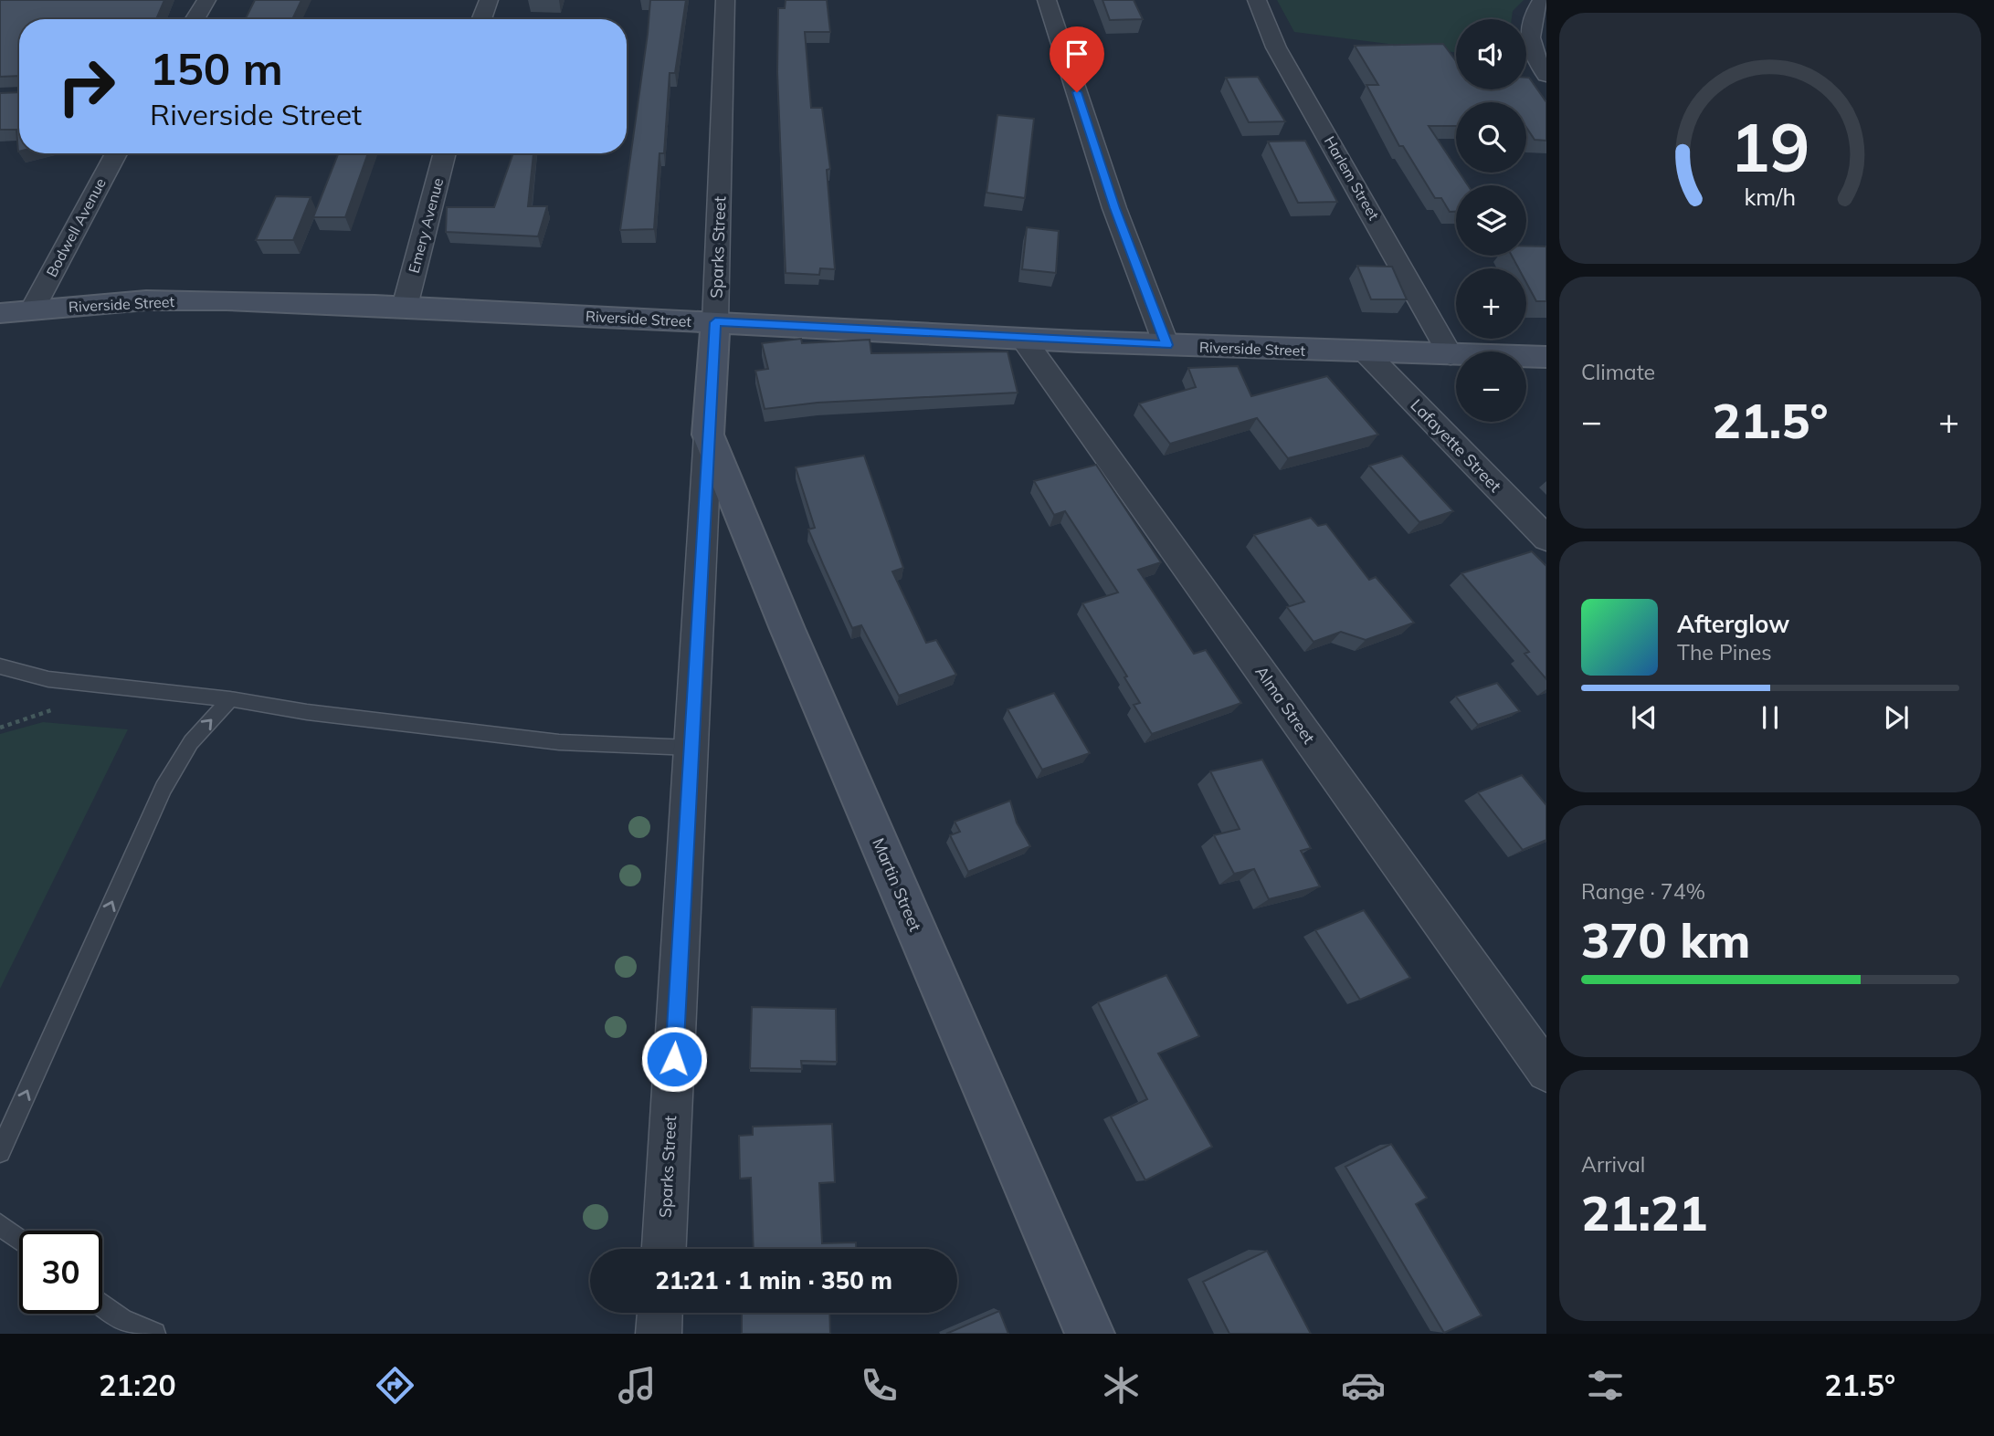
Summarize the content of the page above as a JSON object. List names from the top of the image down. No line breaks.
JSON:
{"streets":{"main road":["Sparks Street","Riverside Street","Martin Street"],"street":["Harlem Street","Emery Avenue","Bodwell Avenue","Lafayette Street","Alma Street"]},"crossings":[["Harlem Street","Riverside Street"],["Emery Avenue","Riverside Street"],["Bodwell Avenue","Riverside Street"],["Sparks Street","Riverside Street"],["Sparks Street","Martin Street"],["Riverside Street","Lafayette Street"],["Riverside Street","Alma Street"]],"page":{"map_buttons":["+","−"],"turn":["150 m","Riverside Street"],"tile":["Climate",["Range · 74%","370 km"],["Arrival","21:21"]],"heat":["−","21.5°","+"],"song":["Afterglow","The Pines"],"limit":"30","trip":"21:21 · 1 min · 350 m","tabs":["21:20","21.5°"],"gauge":["19","km/h"]}}
